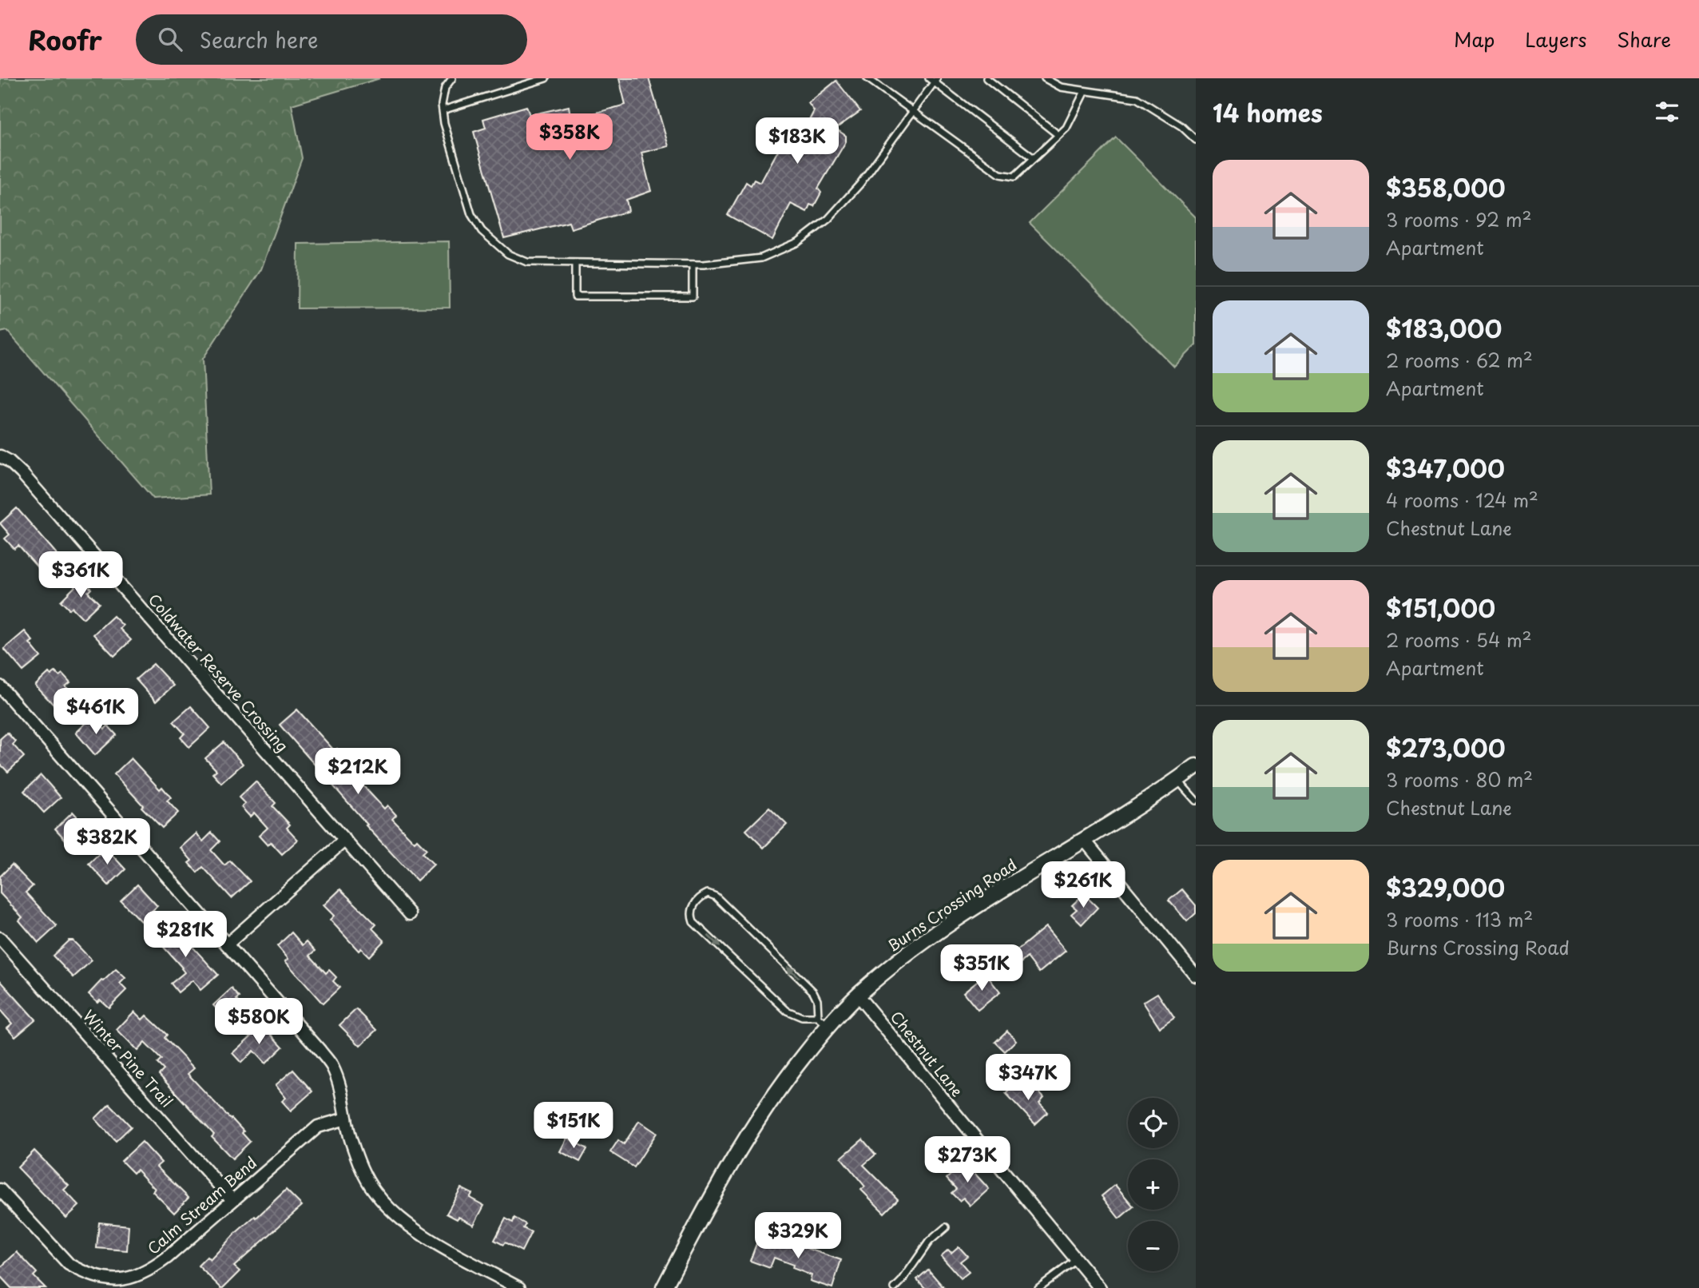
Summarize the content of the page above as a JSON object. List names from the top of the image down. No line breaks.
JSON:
{"streets":{"street":["Coldwater Reserve Crossing","Burns Crossing Road","Chestnut Lane","Winter Pine Trail","Calm Stream Bend"]},"crossings":[["Burns Crossing Road","Chestnut Lane"],["Winter Pine Trail","Calm Stream Bend"]],"page":{"header":"Roofr","search":"Search here","nav":["Map","Layers","Share"],"heading":"14 homes","price":["$358K","$183K","$361K","$461K","$212K","$382K","$261K","$281K","$351K","$580K","$347K","$151K","$273K","$329K"],"list":[{"name":"$358,000","note":"3 rooms · 92 m² · Apartment"},{"name":"$183,000","note":"2 rooms · 62 m² · Apartment"},{"name":"$347,000","note":"4 rooms · 124 m² · Chestnut Lane"},{"name":"$151,000","note":"2 rooms · 54 m² · Apartment"},{"name":"$273,000","note":"3 rooms · 80 m² · Chestnut Lane"},{"name":"$329,000","note":"3 rooms · 113 m² · Burns Crossing Road"}],"map_buttons":["+","−"]}}
